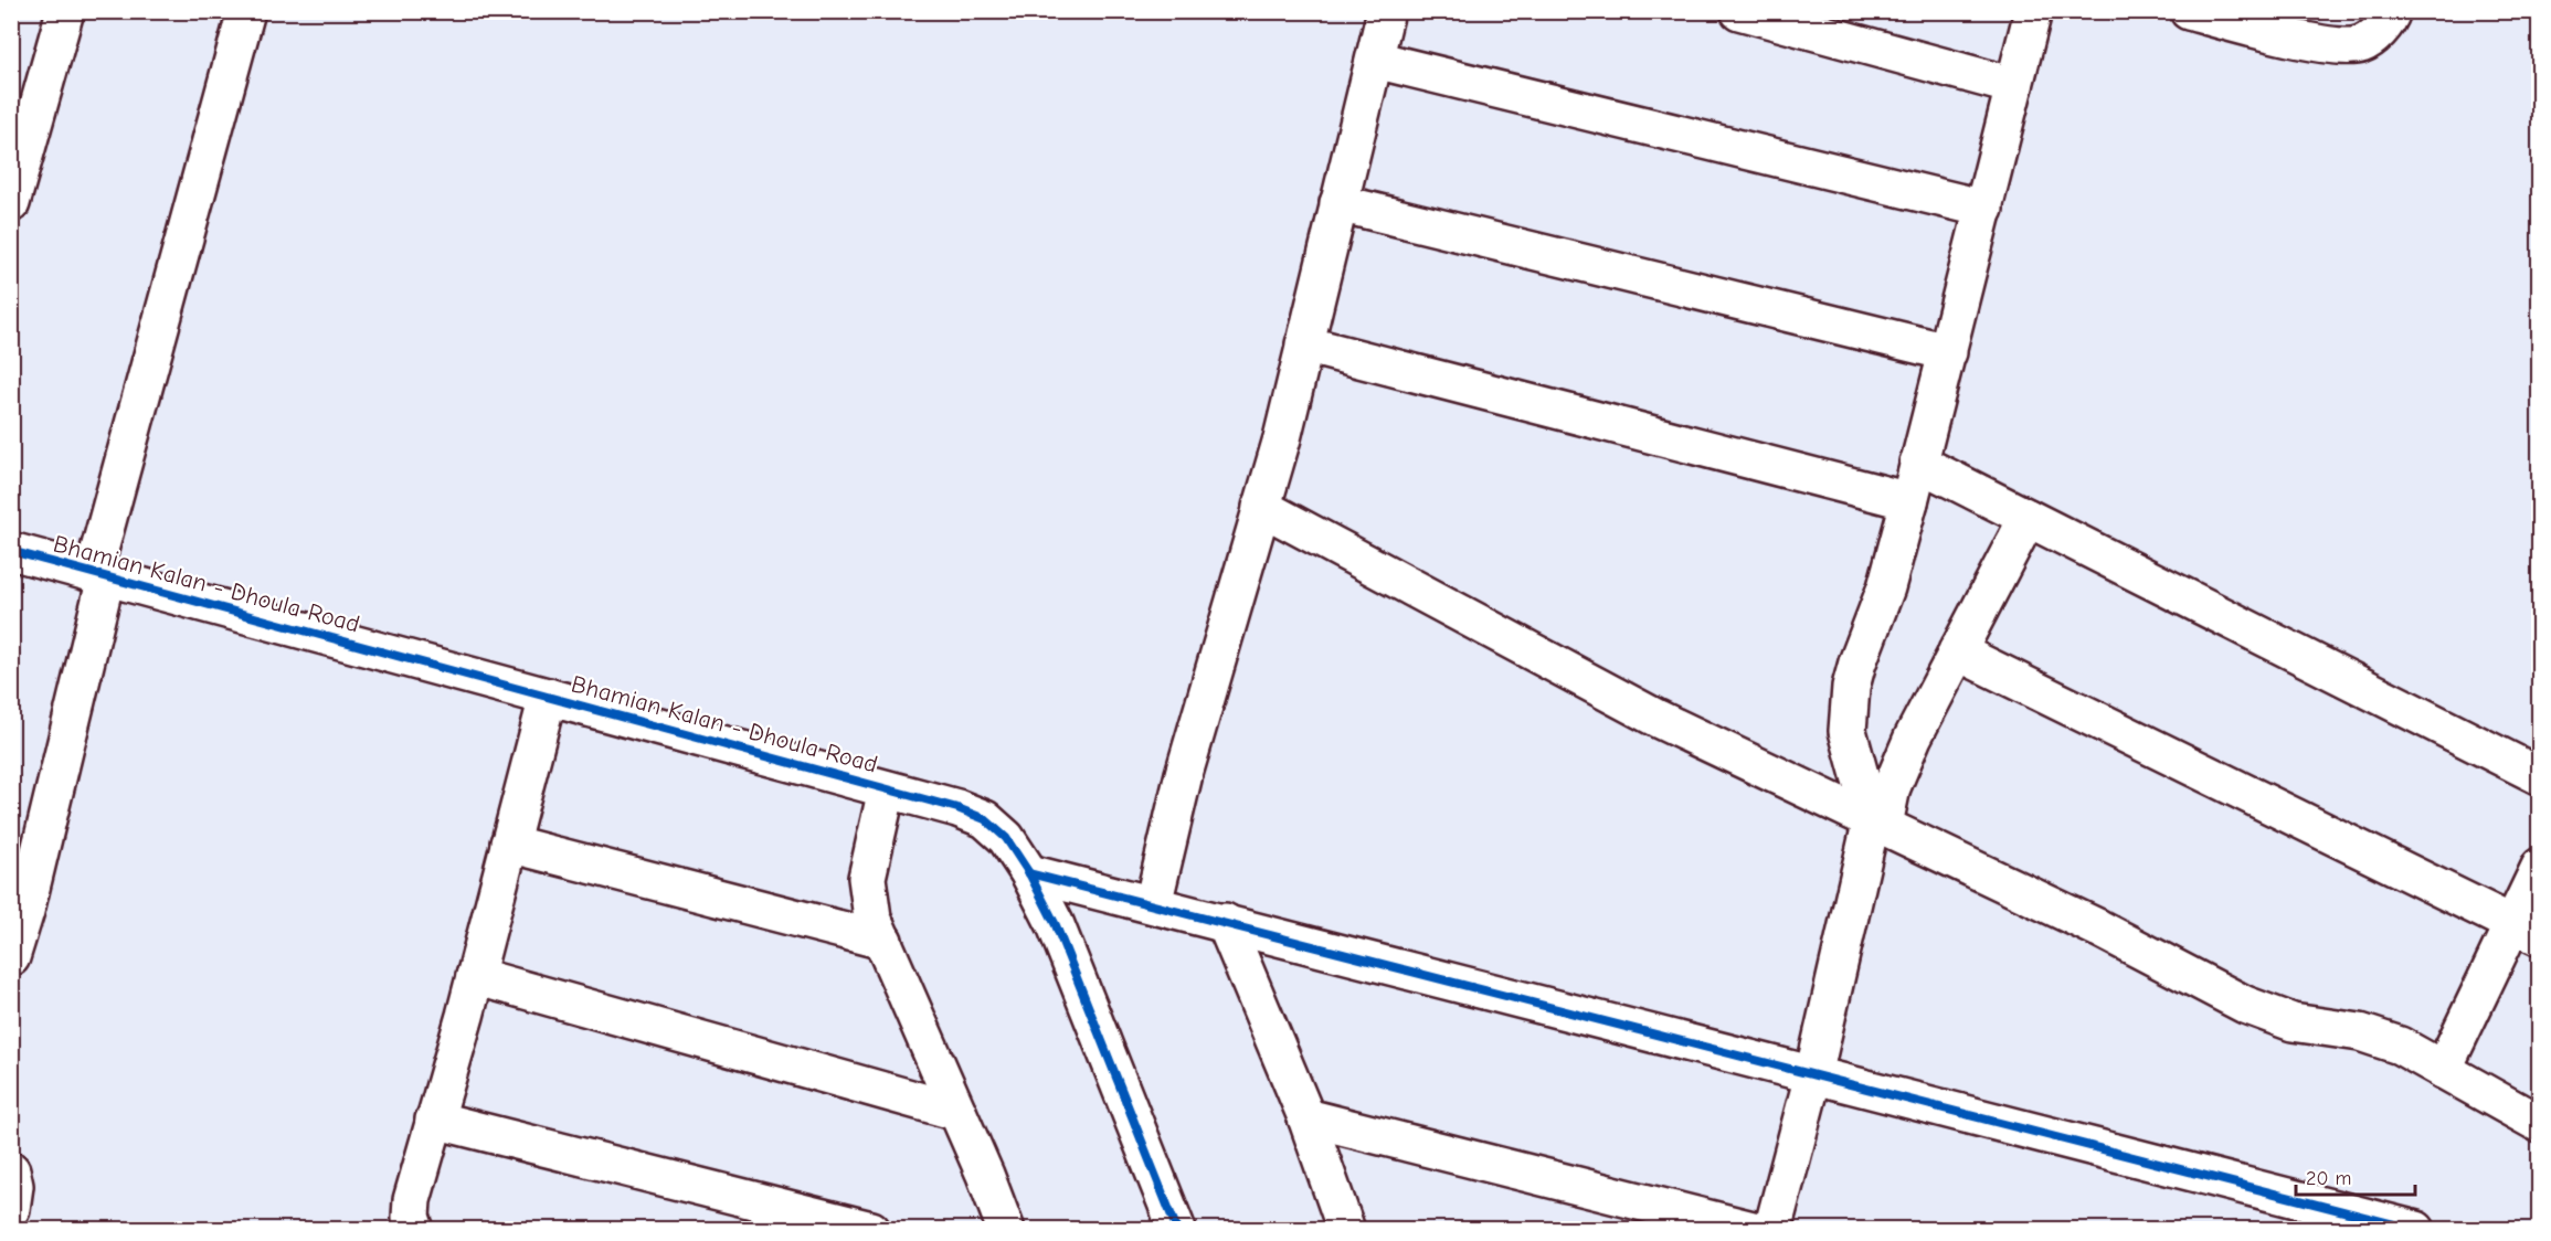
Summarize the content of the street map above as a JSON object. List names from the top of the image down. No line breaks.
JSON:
{"streets":{"street":["Bhamian Kalan - Dhoula Road"]},"scale_bar":"20 m"}
